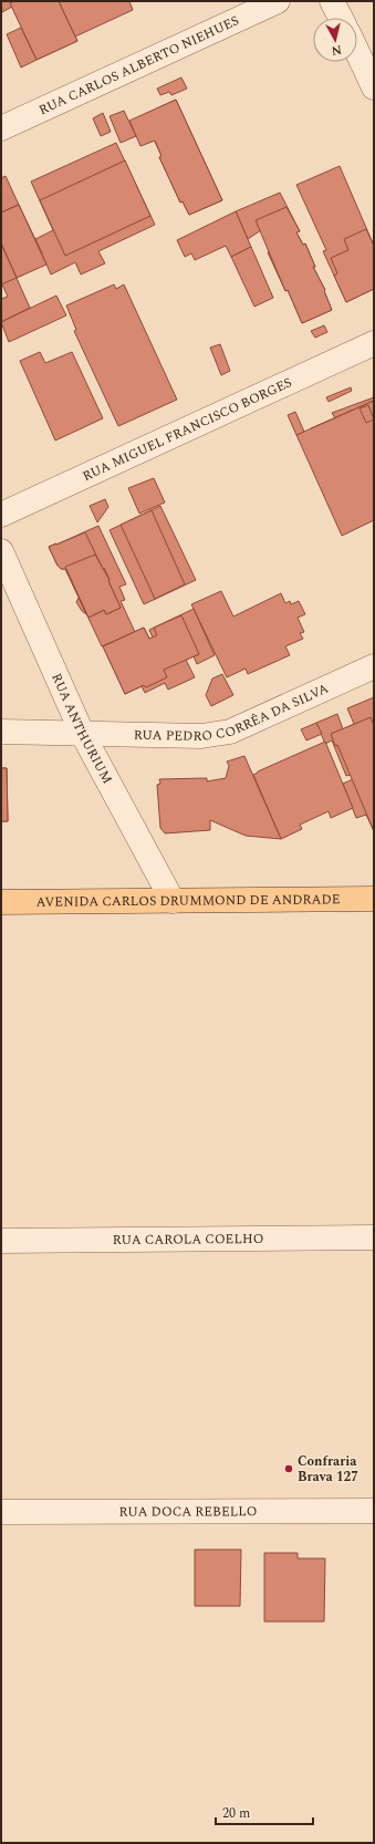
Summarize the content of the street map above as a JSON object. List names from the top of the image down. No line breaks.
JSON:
{"streets":{"main road":["AVENIDA CARLOS DRUMMOND DE ANDRADE"],"street":["RUA CARLOS ALBERTO NIEHUES","RUA MIGUEL FRANCISCO BORGES","RUA PEDRO CORRÊA DA SILVA","RUA ANTHURIUM","RUA CAROLA COELHO","RUA DOCA REBELLO"]},"crossings":[["RUA PEDRO CORRÊA DA SILVA","RUA ANTHURIUM"],["RUA ANTHURIUM","AVENIDA CARLOS DRUMMOND DE ANDRADE"]],"places":["Confraria Brava 127"],"scale_bar":"20 m","north":"bottom"}
